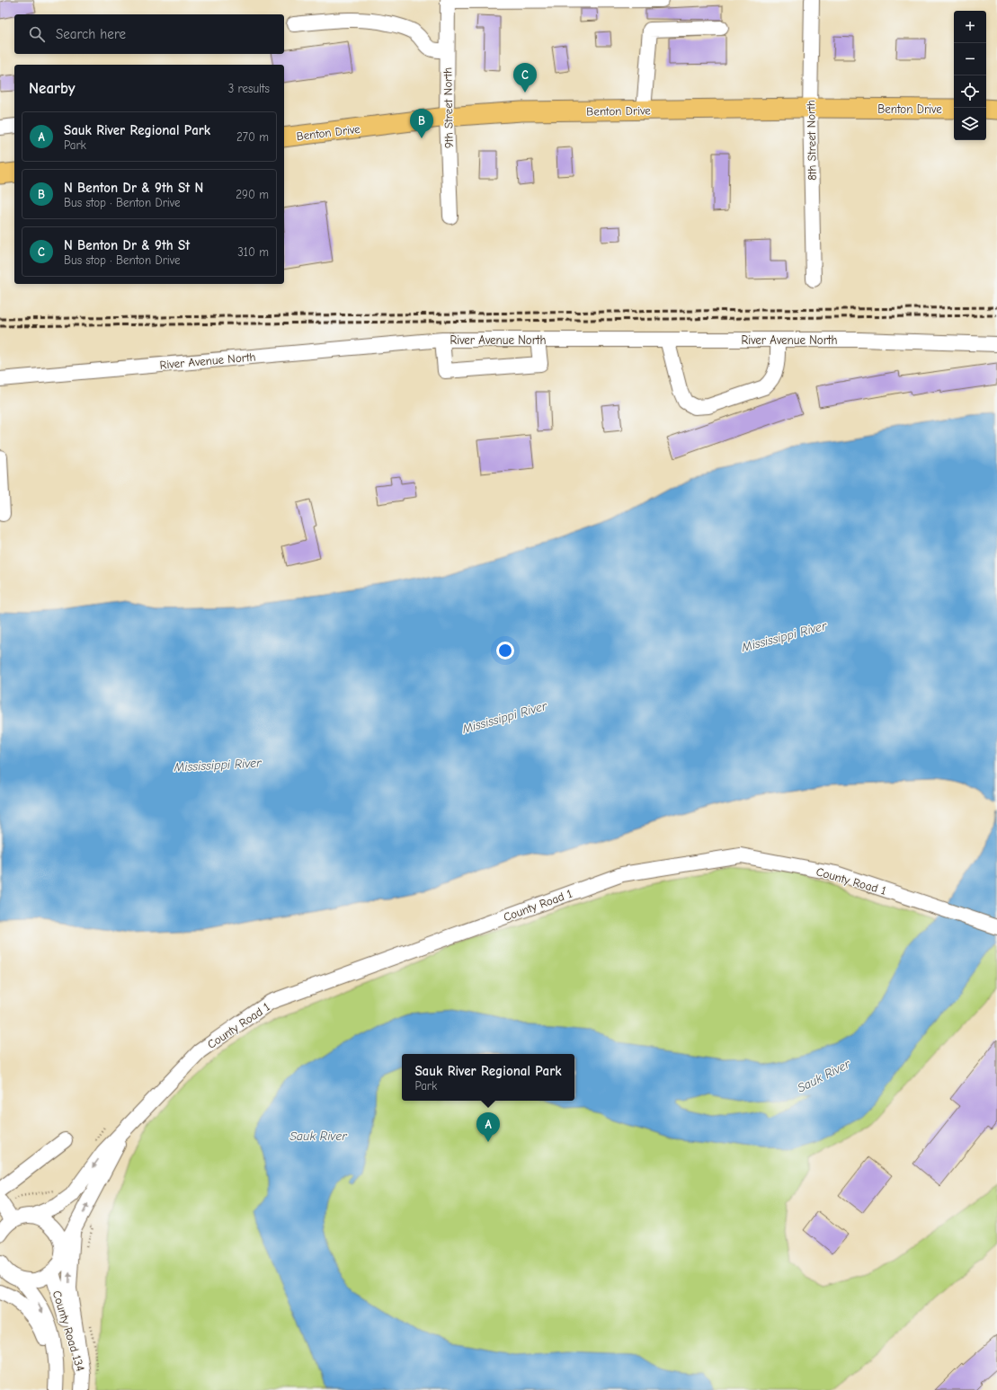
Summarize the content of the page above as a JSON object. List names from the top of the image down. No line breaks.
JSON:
{"streets":{"main road":["Benton Drive"],"street":["9th Street North","8th Street North","River Avenue North","County Road 1","County Road 134"]},"crossings":[["9th Street North","Benton Drive"],["Benton Drive","8th Street North"],["County Road 1","County Road 134"]],"water":["Mississippi River","Sauk River"],"page":{"map_buttons":["+","−"],"search":"Search here","pins":["C","B","A"],"heading":["Nearby","3 results"],"list":[{"mark":"A","name":"Sauk River Regional Park","note":"Park","value":"270 m"},{"mark":"B","name":"N Benton Dr & 9th St N","note":"Bus stop · Benton Drive","value":"290 m"},{"mark":"C","name":"N Benton Dr & 9th St","note":"Bus stop · Benton Drive","value":"310 m"}],"popup":["Sauk River Regional Park","Park"]}}
